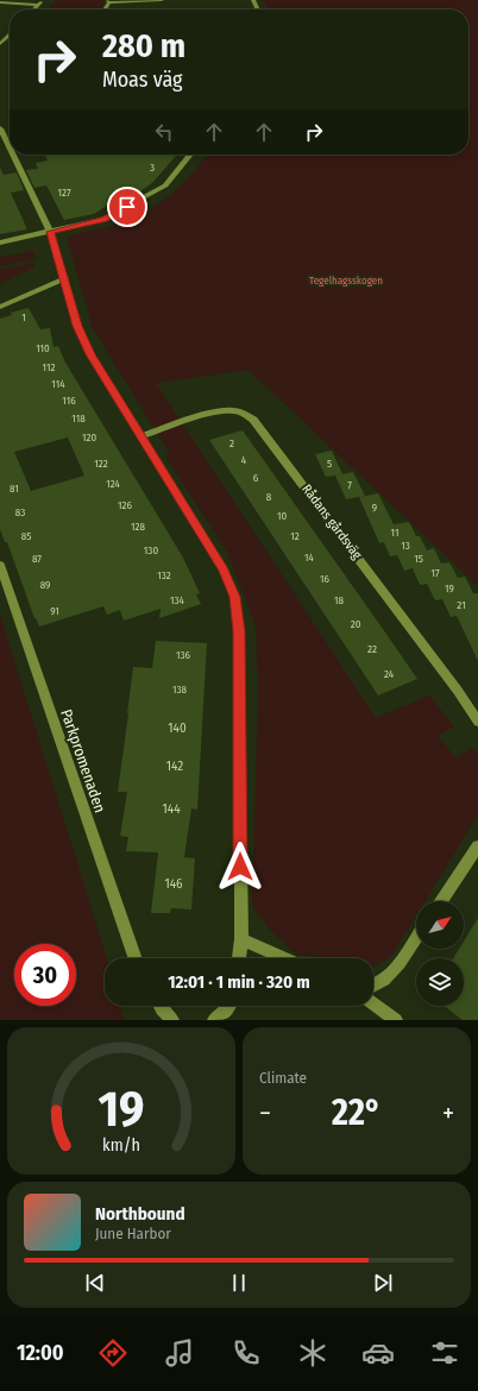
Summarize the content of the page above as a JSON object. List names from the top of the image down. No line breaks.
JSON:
{"streets":{"street":["Rådans gårdsväg","Parkpromenaden"]},"parks":["Tegelhagsskogen"],"house_numbers":["3","127","1","110","112","114","116","118","120","2","4","122","5","6","124","7","81","8","126","9","83","10","128","11","85","12","13","130","14","87","15","17","132","16","89","19","134","18","21","91","20","22","136","24","138","140","142","144","146"],"north":"top right","page":{"turn":["280 m","Moas väg"],"limit":"30","trip":"12:01 · 1 min · 320 m","tile":"Climate","heat":["−","22°","+"],"song":["Northbound","June Harbor"],"tabs":"12:00","gauge":["19","km/h"]}}
